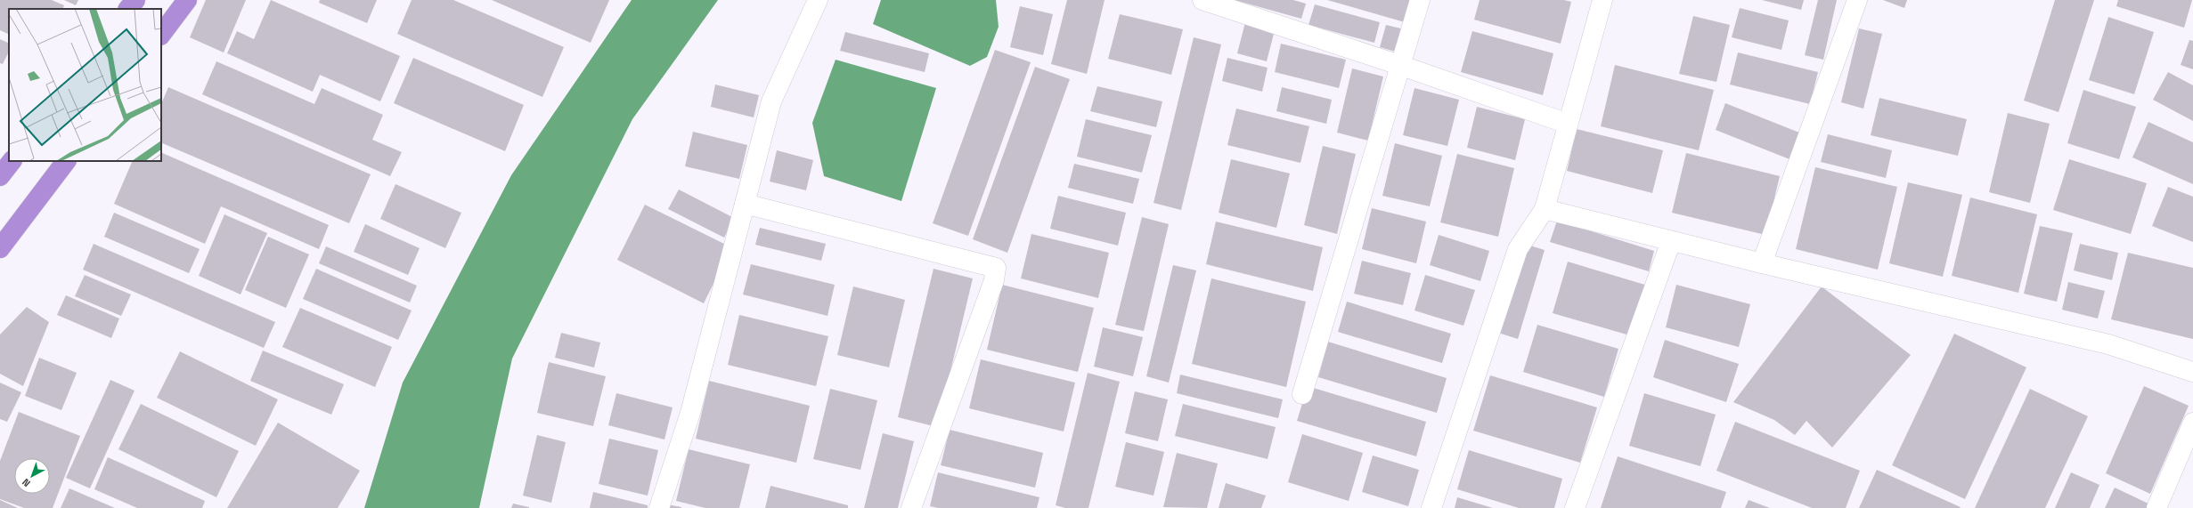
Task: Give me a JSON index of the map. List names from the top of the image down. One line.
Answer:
{"north":"bottom left"}
